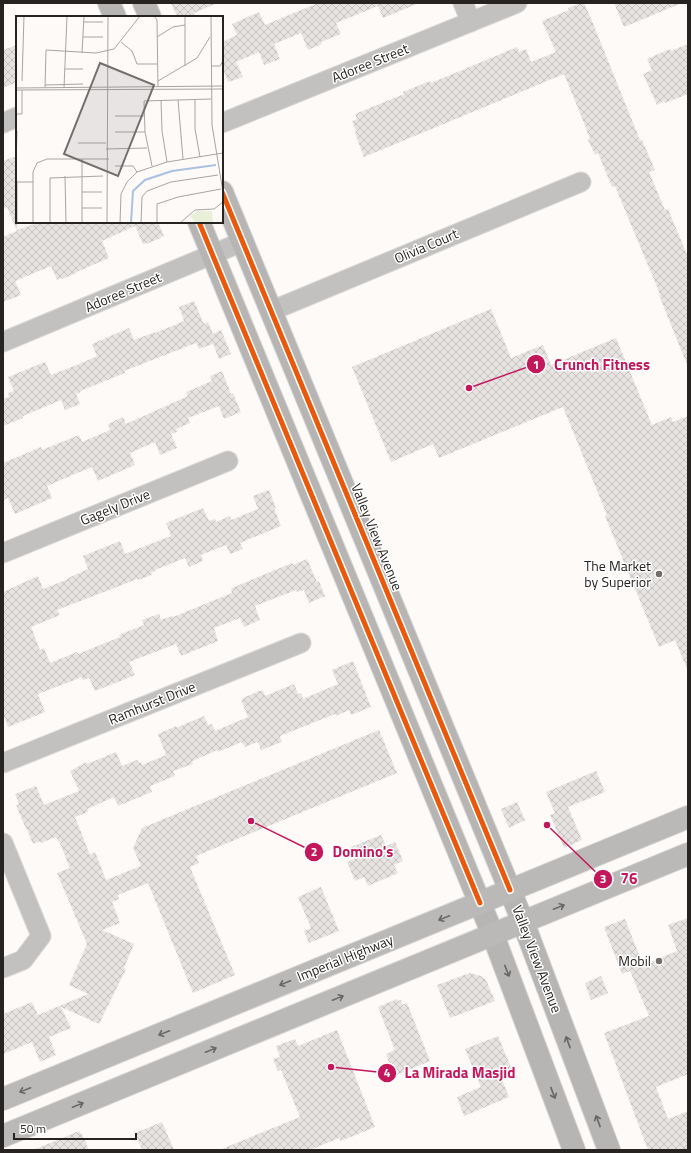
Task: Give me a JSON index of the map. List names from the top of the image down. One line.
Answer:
{"streets":{"main road":["Valley View Avenue","Imperial Highway"],"street":["Adoree Street","Olivia Court","Gagely Drive","Ramhurst Drive"]},"crossings":[["Adoree Street","Valley View Avenue"],["Olivia Court","Valley View Avenue"],["Valley View Avenue","Imperial Highway"]],"places":["Crunch Fitness","The Market by Superior","Domino's","76","Mobil","La Mirada Masjid"],"scale_bar":"50 m"}
